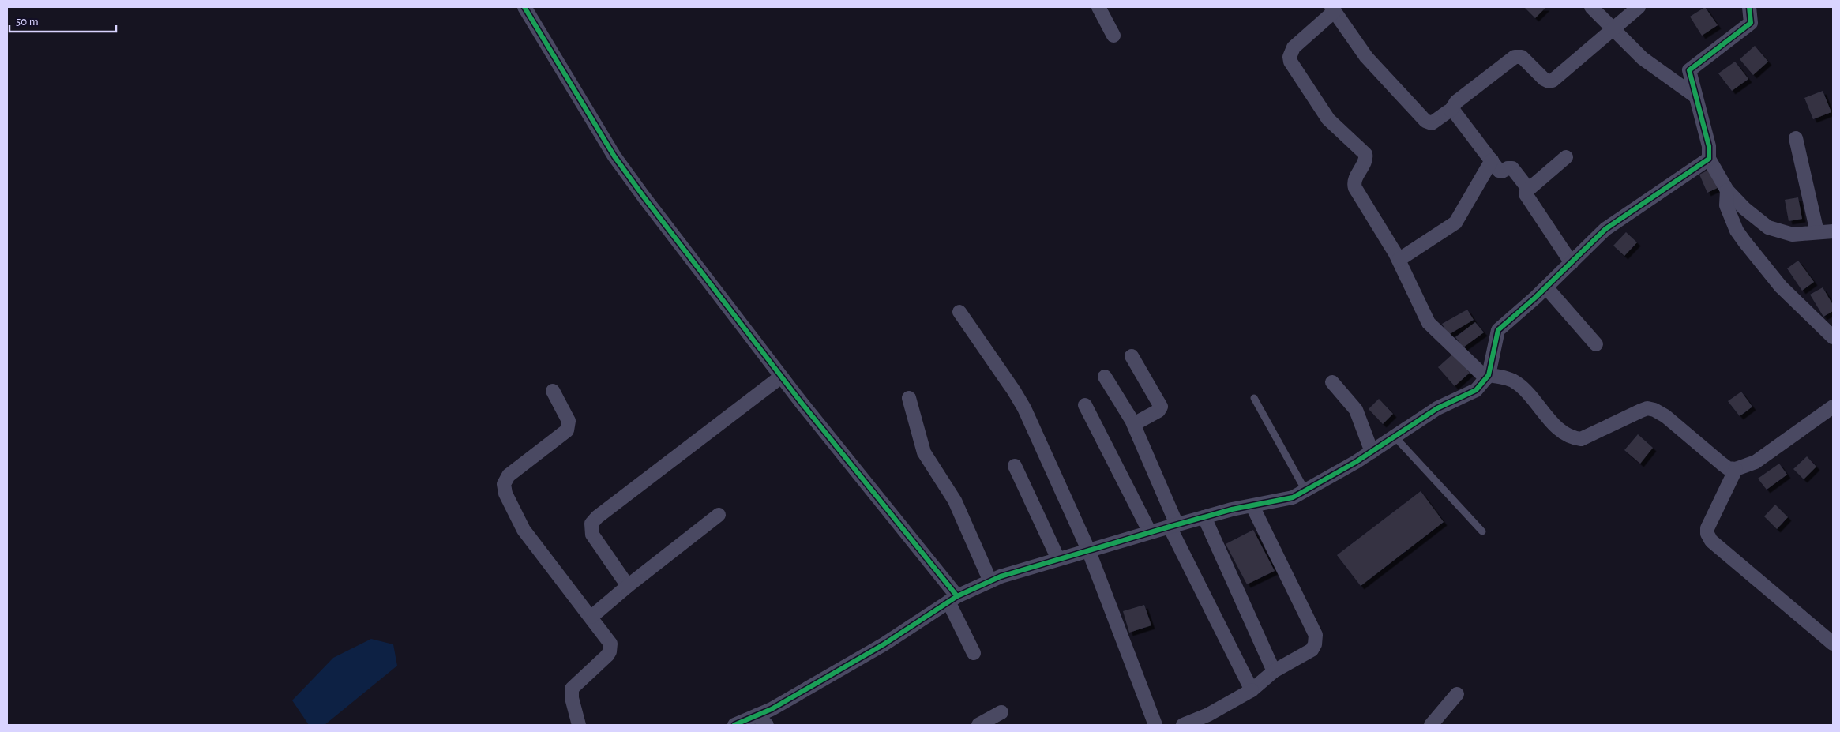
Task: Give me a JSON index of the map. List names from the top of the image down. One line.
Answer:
{"scale_bar":"50 m"}
